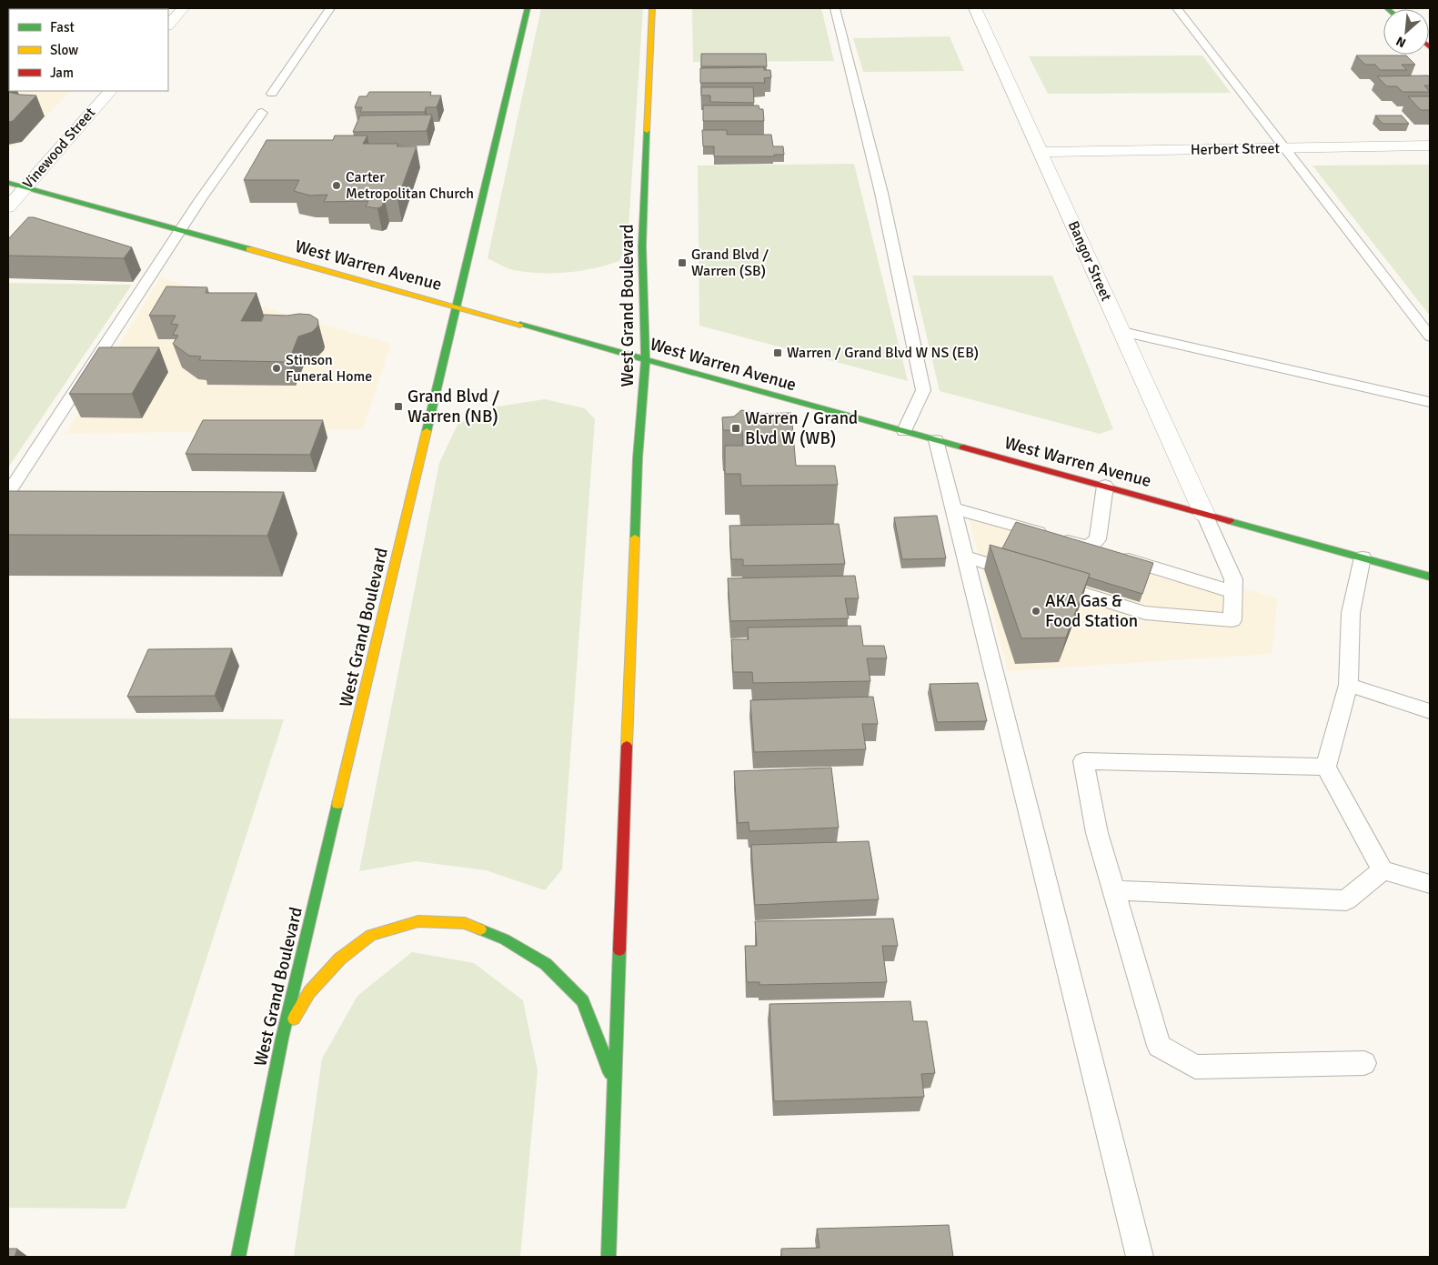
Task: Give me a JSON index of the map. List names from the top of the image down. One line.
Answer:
{"streets":{"main road":["West Warren Avenue","West Grand Boulevard"],"street":["Vinewood Street","Herbert Street","Bangor Street"]},"crossings":[["Vinewood Street","West Warren Avenue"],["Herbert Street","Bangor Street"],["Bangor Street","West Warren Avenue"],["West Warren Avenue","West Grand Boulevard"]],"places":{"other":["Carter Metropolitan Church","Stinson Funeral Home","AKA Gas & Food Station"],"transit":["Grand Blvd / Warren (SB)","Warren / Grand Blvd W NS (EB)","Grand Blvd / Warren (NB)","Warren / Grand Blvd W (WB)"]},"legend":["Fast","Slow","Jam"],"north":"bottom left"}
